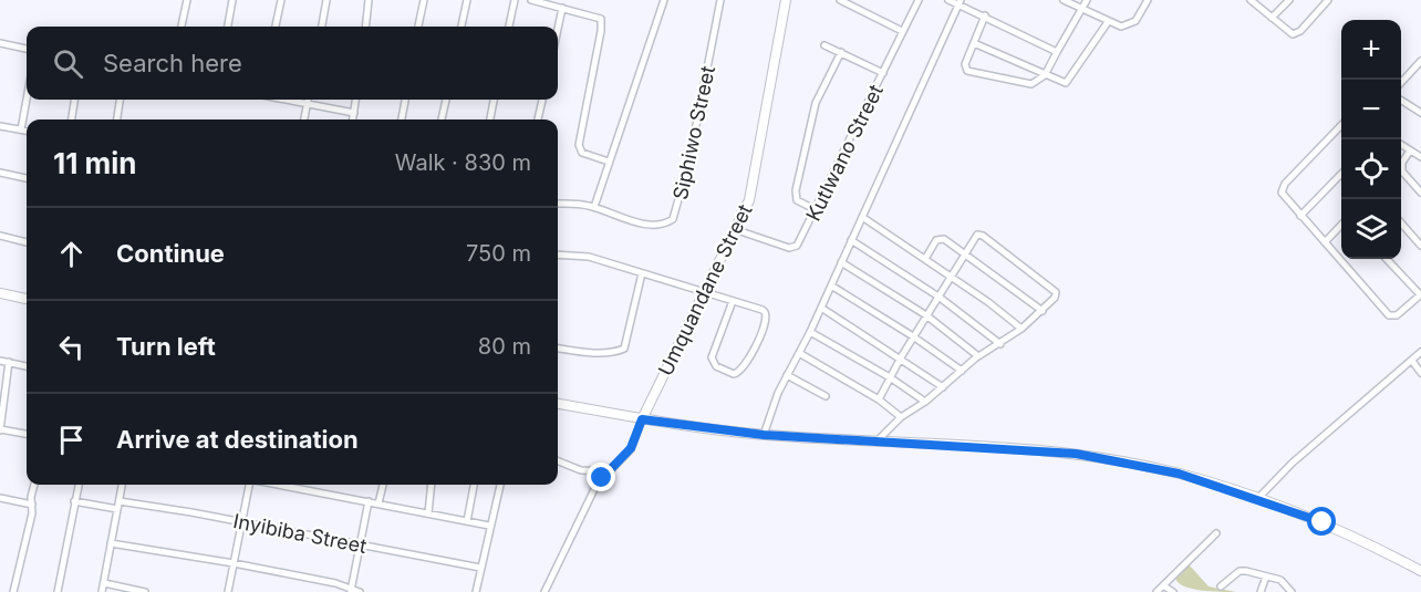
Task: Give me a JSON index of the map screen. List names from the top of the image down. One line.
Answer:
{"streets":{"street":["Siphiwo Street","Kutlwano Street","Umquandane Street","Inyibiba Street"]},"crossings":[["Kutlwano Street","Umquandane Street"]],"page":{"map_buttons":["+","−"],"search":"Search here","heading":["11 min","Walk · 830 m"],"list":[["Continue","750 m"],["Turn left","80 m"],"Arrive at destination"]}}
